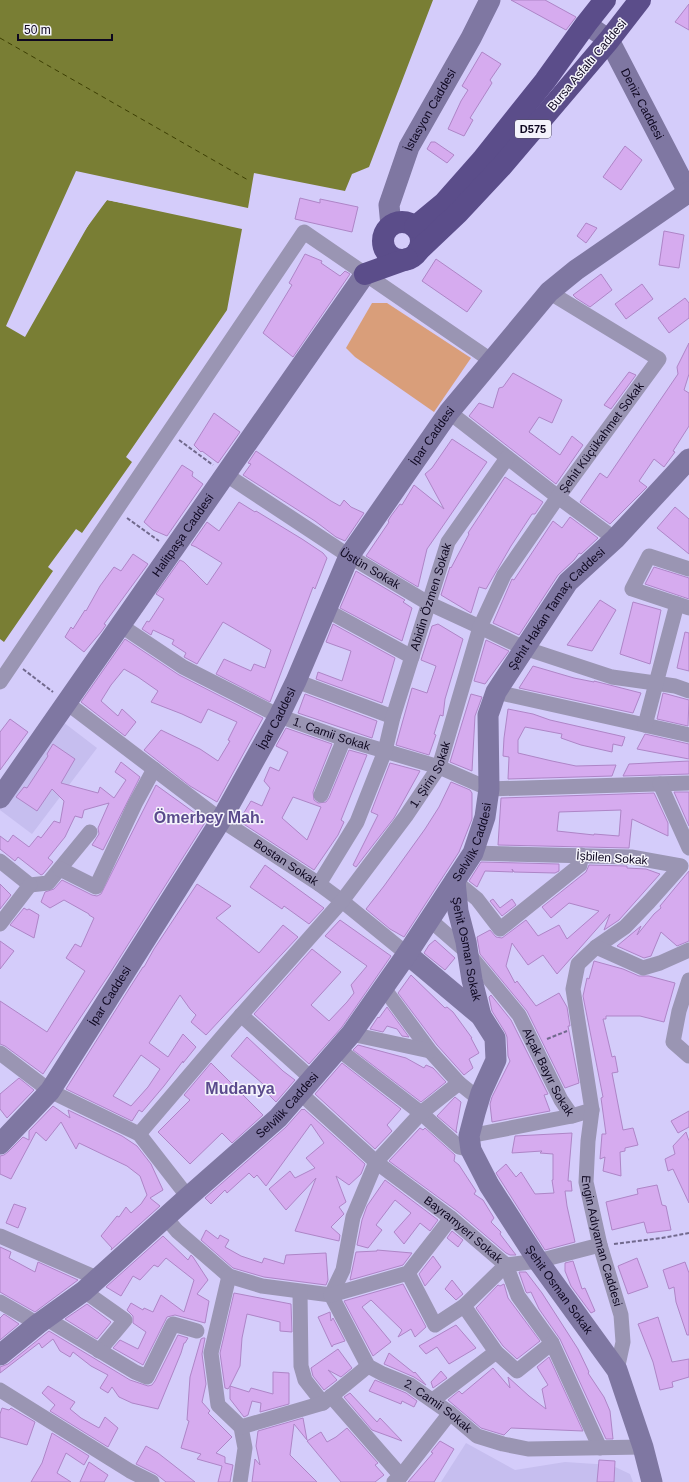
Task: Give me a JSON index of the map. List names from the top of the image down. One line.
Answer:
{"streets":{"highway":["Bursa Asfaltı Caddesi","D575"],"street":["Deniz Caddesi","İstasyon Caddesi","İpar Caddesi","Şehit Küçükahmet Sokak","Halitpaşa Caddesi","Üstün Sokak","Abidin Özmen Sokak","Şehit Hakan Tamaç Caddesi","1. Camii Sokak","1. Şirin Sokak","Selvilik Caddesi","İşbilen Sokak","Bostan Sokak","Şehit Osman Sokak","Alçak Bayır Sokak","Bayramyeri Sokak","Engin Adıyaman Caddesi","2. Camii Sokak"]},"crossings":[["Bursa Asfaltı Caddesi","Deniz Caddesi"],["Deniz Caddesi","İpar Caddesi"],["Deniz Caddesi","Şehit Küçükahmet Sokak"],["İpar Caddesi","Şehit Küçükahmet Sokak"],["İpar Caddesi","Üstün Sokak"],["İpar Caddesi","1. Camii Sokak"],["İpar Caddesi","Bostan Sokak"],["Şehit Küçükahmet Sokak","Üstün Sokak"],["Şehit Küçükahmet Sokak","1. Şirin Sokak"],["Halitpaşa Caddesi","Üstün Sokak"],["Halitpaşa Caddesi","1. Camii Sokak"],["Halitpaşa Caddesi","Bostan Sokak"],["Üstün Sokak","Abidin Özmen Sokak"],["Üstün Sokak","Şehit Hakan Tamaç Caddesi"],["Üstün Sokak","1. Şirin Sokak"],["Abidin Özmen Sokak","1. Camii Sokak"],["Abidin Özmen Sokak","Bostan Sokak"],["Şehit Hakan Tamaç Caddesi","1. Camii Sokak"],["Şehit Hakan Tamaç Caddesi","Selvilik Caddesi"],["1. Camii Sokak","1. Şirin Sokak"],["1. Camii Sokak","Selvilik Caddesi"],["1. Şirin Sokak","Bostan Sokak"],["1. Şirin Sokak","Bayramyeri Sokak"],["Selvilik Caddesi","İşbilen Sokak"],["Selvilik Caddesi","Bostan Sokak"],["Selvilik Caddesi","Şehit Osman Sokak"],["Selvilik Caddesi","Alçak Bayır Sokak"],["Selvilik Caddesi","Bayramyeri Sokak"],["Bostan Sokak","Şehit Osman Sokak"],["Şehit Osman Sokak","Alçak Bayır Sokak"],["Şehit Osman Sokak","Engin Adıyaman Caddesi"],["Şehit Osman Sokak","2. Camii Sokak"],["Alçak Bayır Sokak","Engin Adıyaman Caddesi"],["Bayramyeri Sokak","2. Camii Sokak"]],"districts":["Ömerbey Mah.","Mudanya"],"scale_bar":"50 m"}
